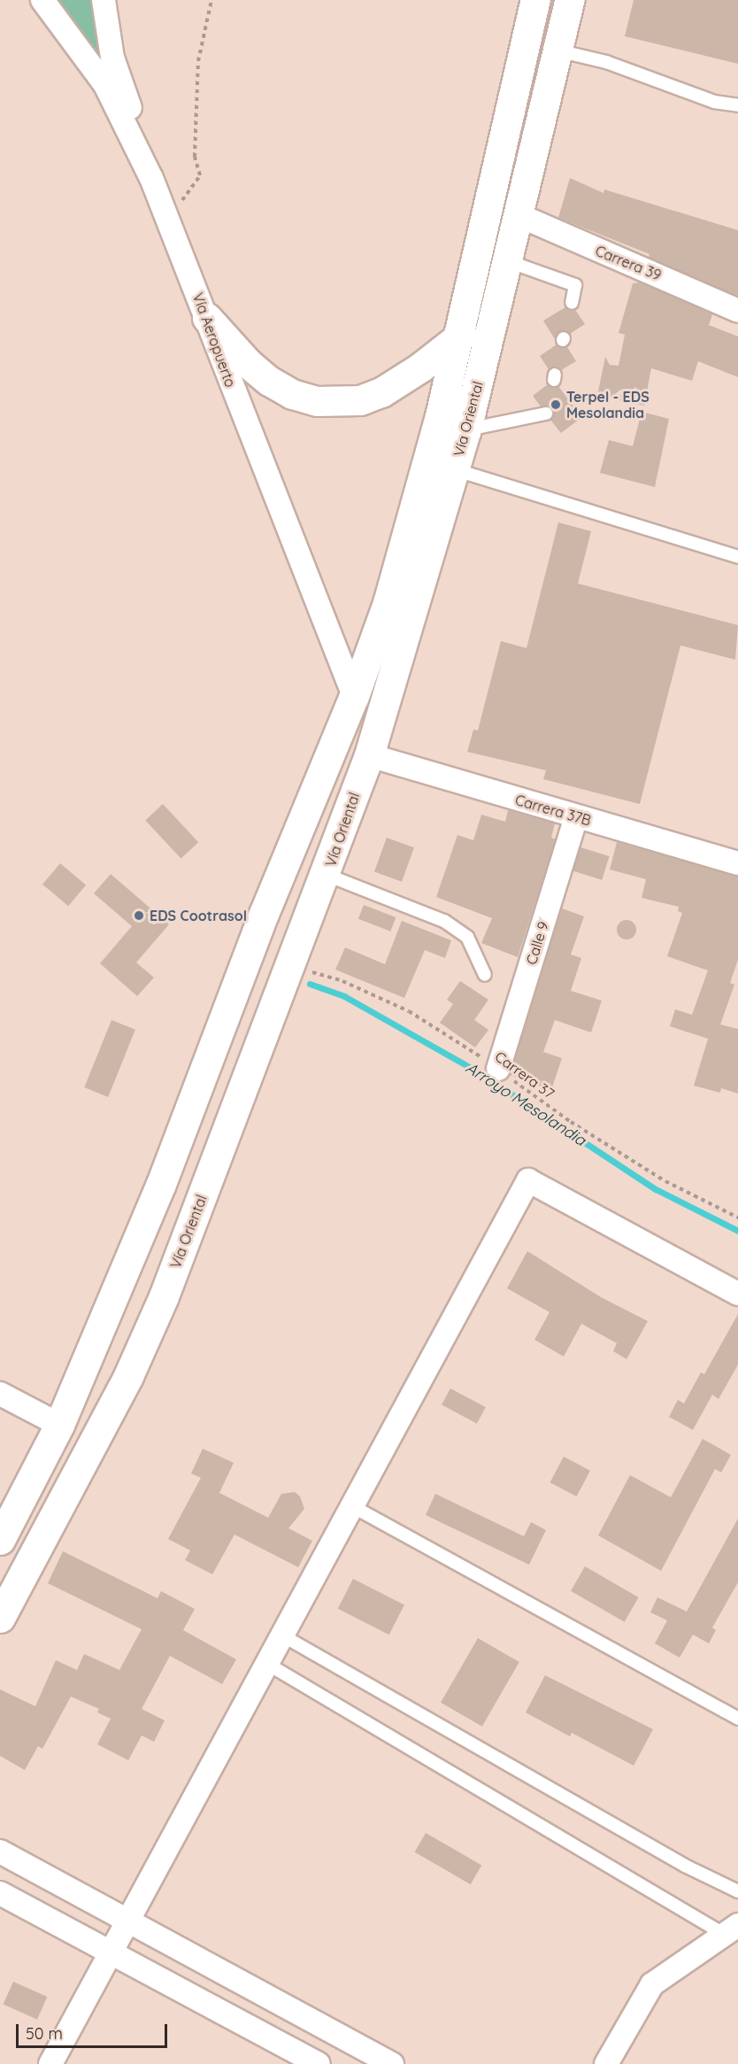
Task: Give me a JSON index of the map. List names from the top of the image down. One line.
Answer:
{"streets":{"highway":["Vía Oriental"],"street":["Carrera 39","Vía Aeropuerto","Carrera 37B","Calle 9"],"path":["Carrera 37"]},"crossings":[["Carrera 39","Vía Oriental"],["Vía Aeropuerto","Vía Oriental"],["Vía Oriental","Carrera 37B"],["Vía Oriental","Carrera 37"],["Carrera 37B","Calle 9"],["Calle 9","Carrera 37"]],"water":["Arroyo Mesolandia"],"places":["Terpel - EDS Mesolandia","EDS Cootrasol"],"scale_bar":"50 m"}
